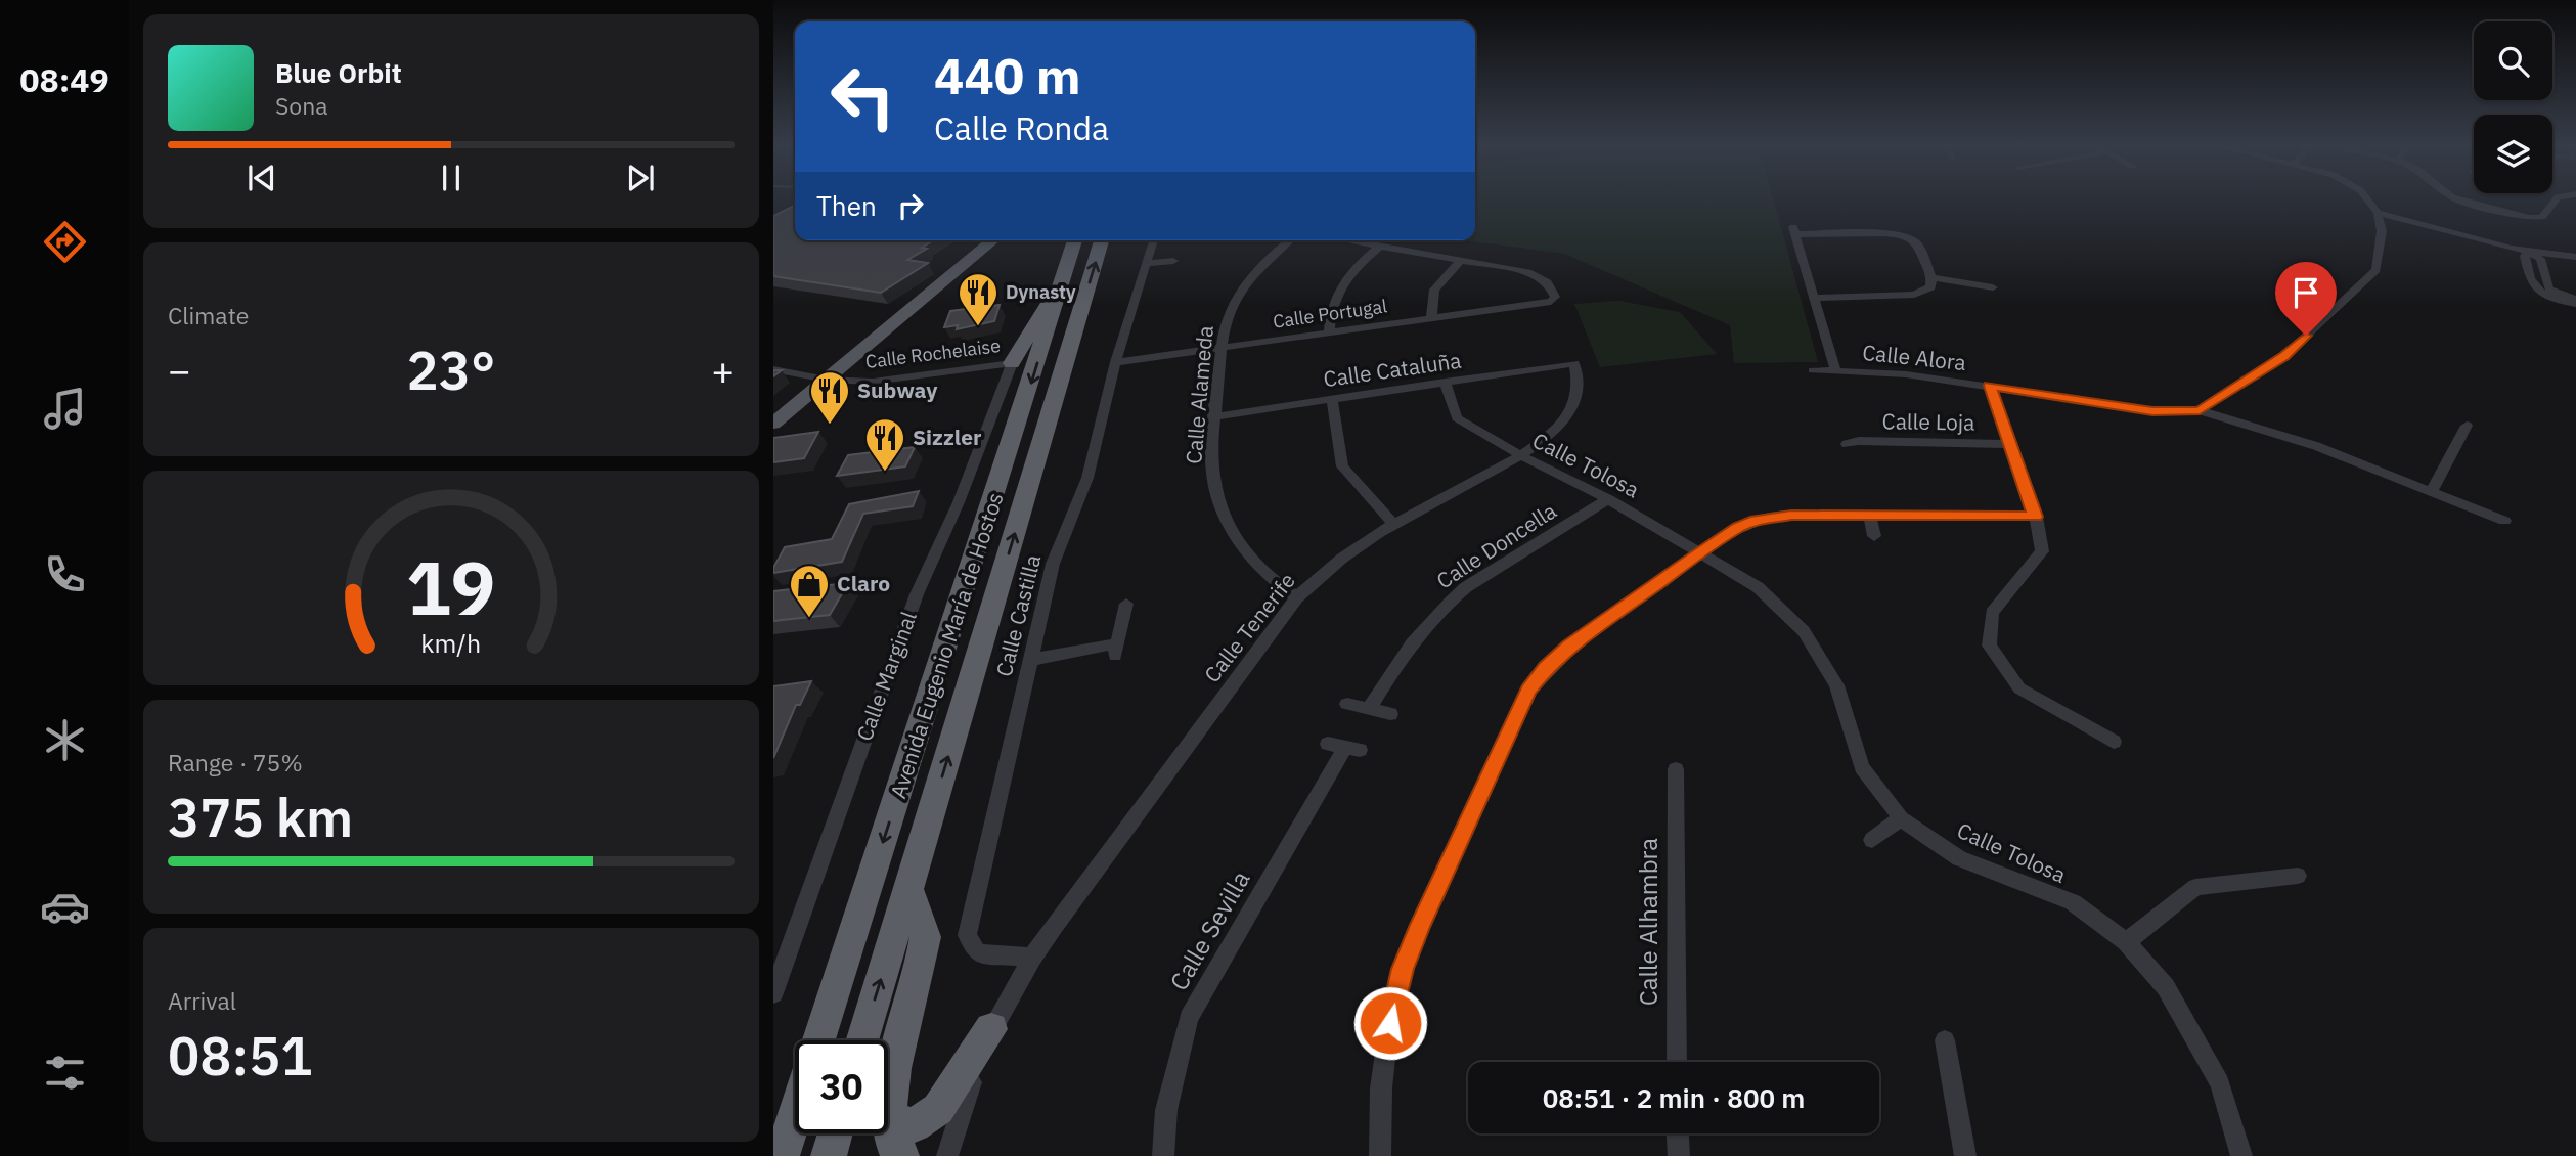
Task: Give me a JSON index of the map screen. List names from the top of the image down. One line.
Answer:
{"streets":{"highway":["Avenida Eugenio María de Hostos"],"street":["Calle Portugal","Calle Rochelaise","Calle Alora","Calle Cataluña","Calle Alameda","Calle Loja","Calle Tolosa","Calle Doncella","Calle Castilla","Calle Tenerife","Calle Marginal","Calle Alhambra","Calle Sevilla"]},"crossings":[["Calle Portugal","Calle Alameda"],["Calle Portugal","Calle Castilla"],["Calle Rochelaise","Calle Marginal"],["Calle Cataluña","Calle Alameda"],["Calle Cataluña","Calle Tolosa"],["Calle Cataluña","Calle Tenerife"],["Calle Alameda","Calle Tenerife"],["Calle Tolosa","Calle Doncella"],["Calle Tolosa","Calle Tenerife"],["Calle Castilla","Calle Tenerife"]],"places":{"restaurant":["Dynasty","Subway","Sizzler"],"shop":["Claro"]},"page":{"tabs":"08:49","turn":["440 m","Calle Ronda"],"song":["Blue Orbit","Sona"],"then":"Then","tile":["Climate",["Range · 75%","375 km"],["Arrival","08:51"]],"heat":["−","23°","+"],"limit":"30","trip":"08:51 · 2 min · 800 m","gauge":["19","km/h"]}}
